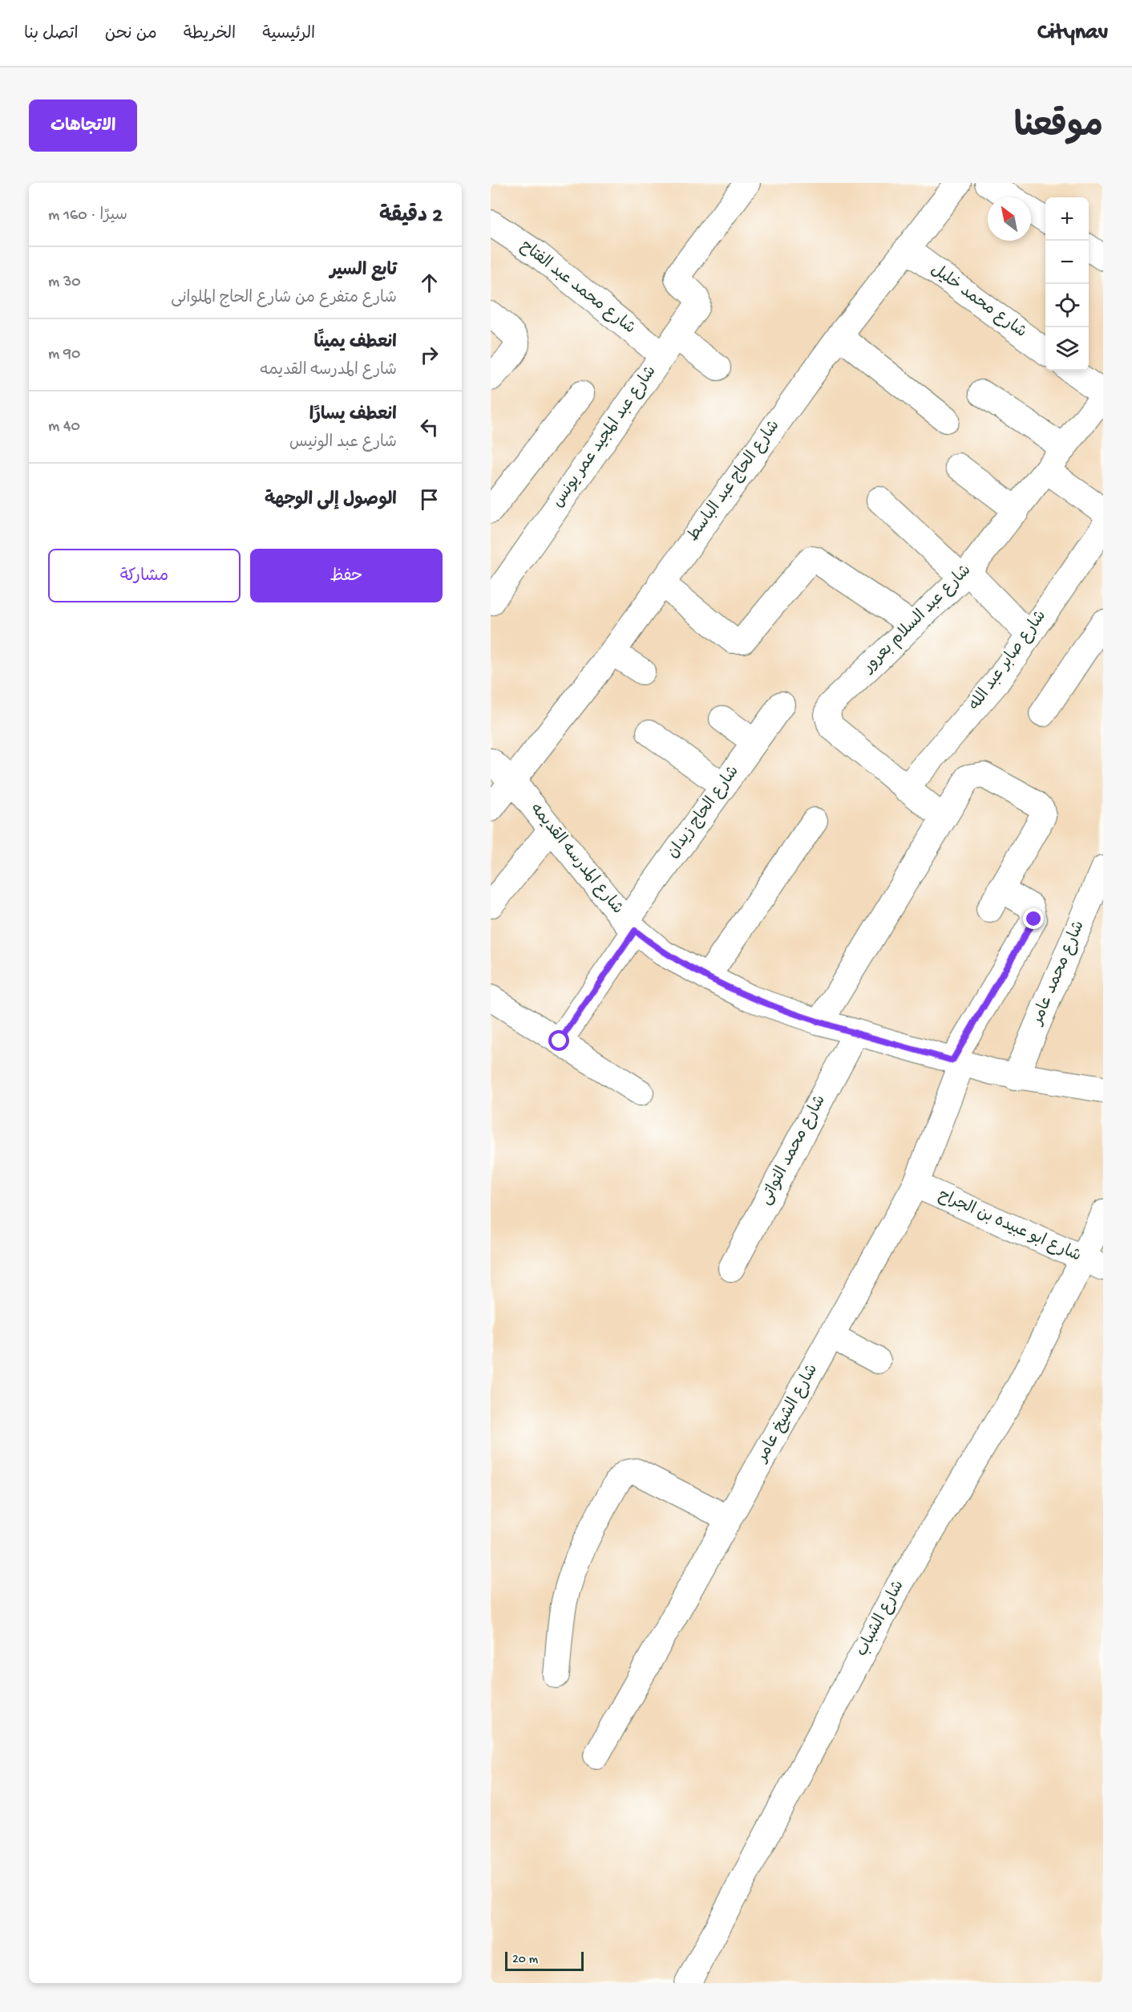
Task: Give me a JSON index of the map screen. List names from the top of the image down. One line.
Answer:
{"streets":{"street":["شارع محمد عبد الفتاح","شارع محمد خليل","شارع عبد المجيد عمر يونس","شارع الحاج عبد الباسط","شارع عبد السلام بعرور","شارع صابر عبد الله","شارع الحاج زيدان","شارع المدرسه القديمه","شارع محمد عامر","شارع محمد التواتى","شارع ابو عبيده بن الجراح","شارع الشيخ عامر","شارع الشباب"]},"crossings":[["شارع محمد عبد الفتاح","شارع عبد المجيد عمر يونس"],["شارع محمد خليل","شارع الحاج عبد الباسط"],["شارع الحاج عبد الباسط","شارع المدرسه القديمه"],["شارع عبد السلام بعرور","شارع صابر عبد الله"],["شارع عبد السلام بعرور","شارع الشيخ عامر"],["شارع الحاج زيدان","شارع المدرسه القديمه"],["شارع المدرسه القديمه","شارع محمد عامر"],["شارع المدرسه القديمه","شارع محمد التواتى"],["شارع المدرسه القديمه","شارع الشيخ عامر"],["شارع ابو عبيده بن الجراح","شارع الشيخ عامر"],["شارع ابو عبيده بن الجراح","شارع الشباب"]],"scale_bar":"20 m","north":"top left","page":{"header":"Citynav","nav":["الرئيسية","الخريطة","من نحن","اتصل بنا"],"title":"موقعنا","buttons":["الاتجاهات",["حفظ","مشاركة"]],"heading":["2 دقيقة","سيرًا · 160 m"],"map_buttons":["+","−"],"list":[["تابع السير","شارع متفرع من شارع الحاج الملوانى","30 m"],["انعطف يمينًا","شارع المدرسه القديمه","90 m"],["انعطف يسارًا","شارع عبد الونيس","40 m"],"الوصول إلى الوجهة"],"scale":"20 m"}}
